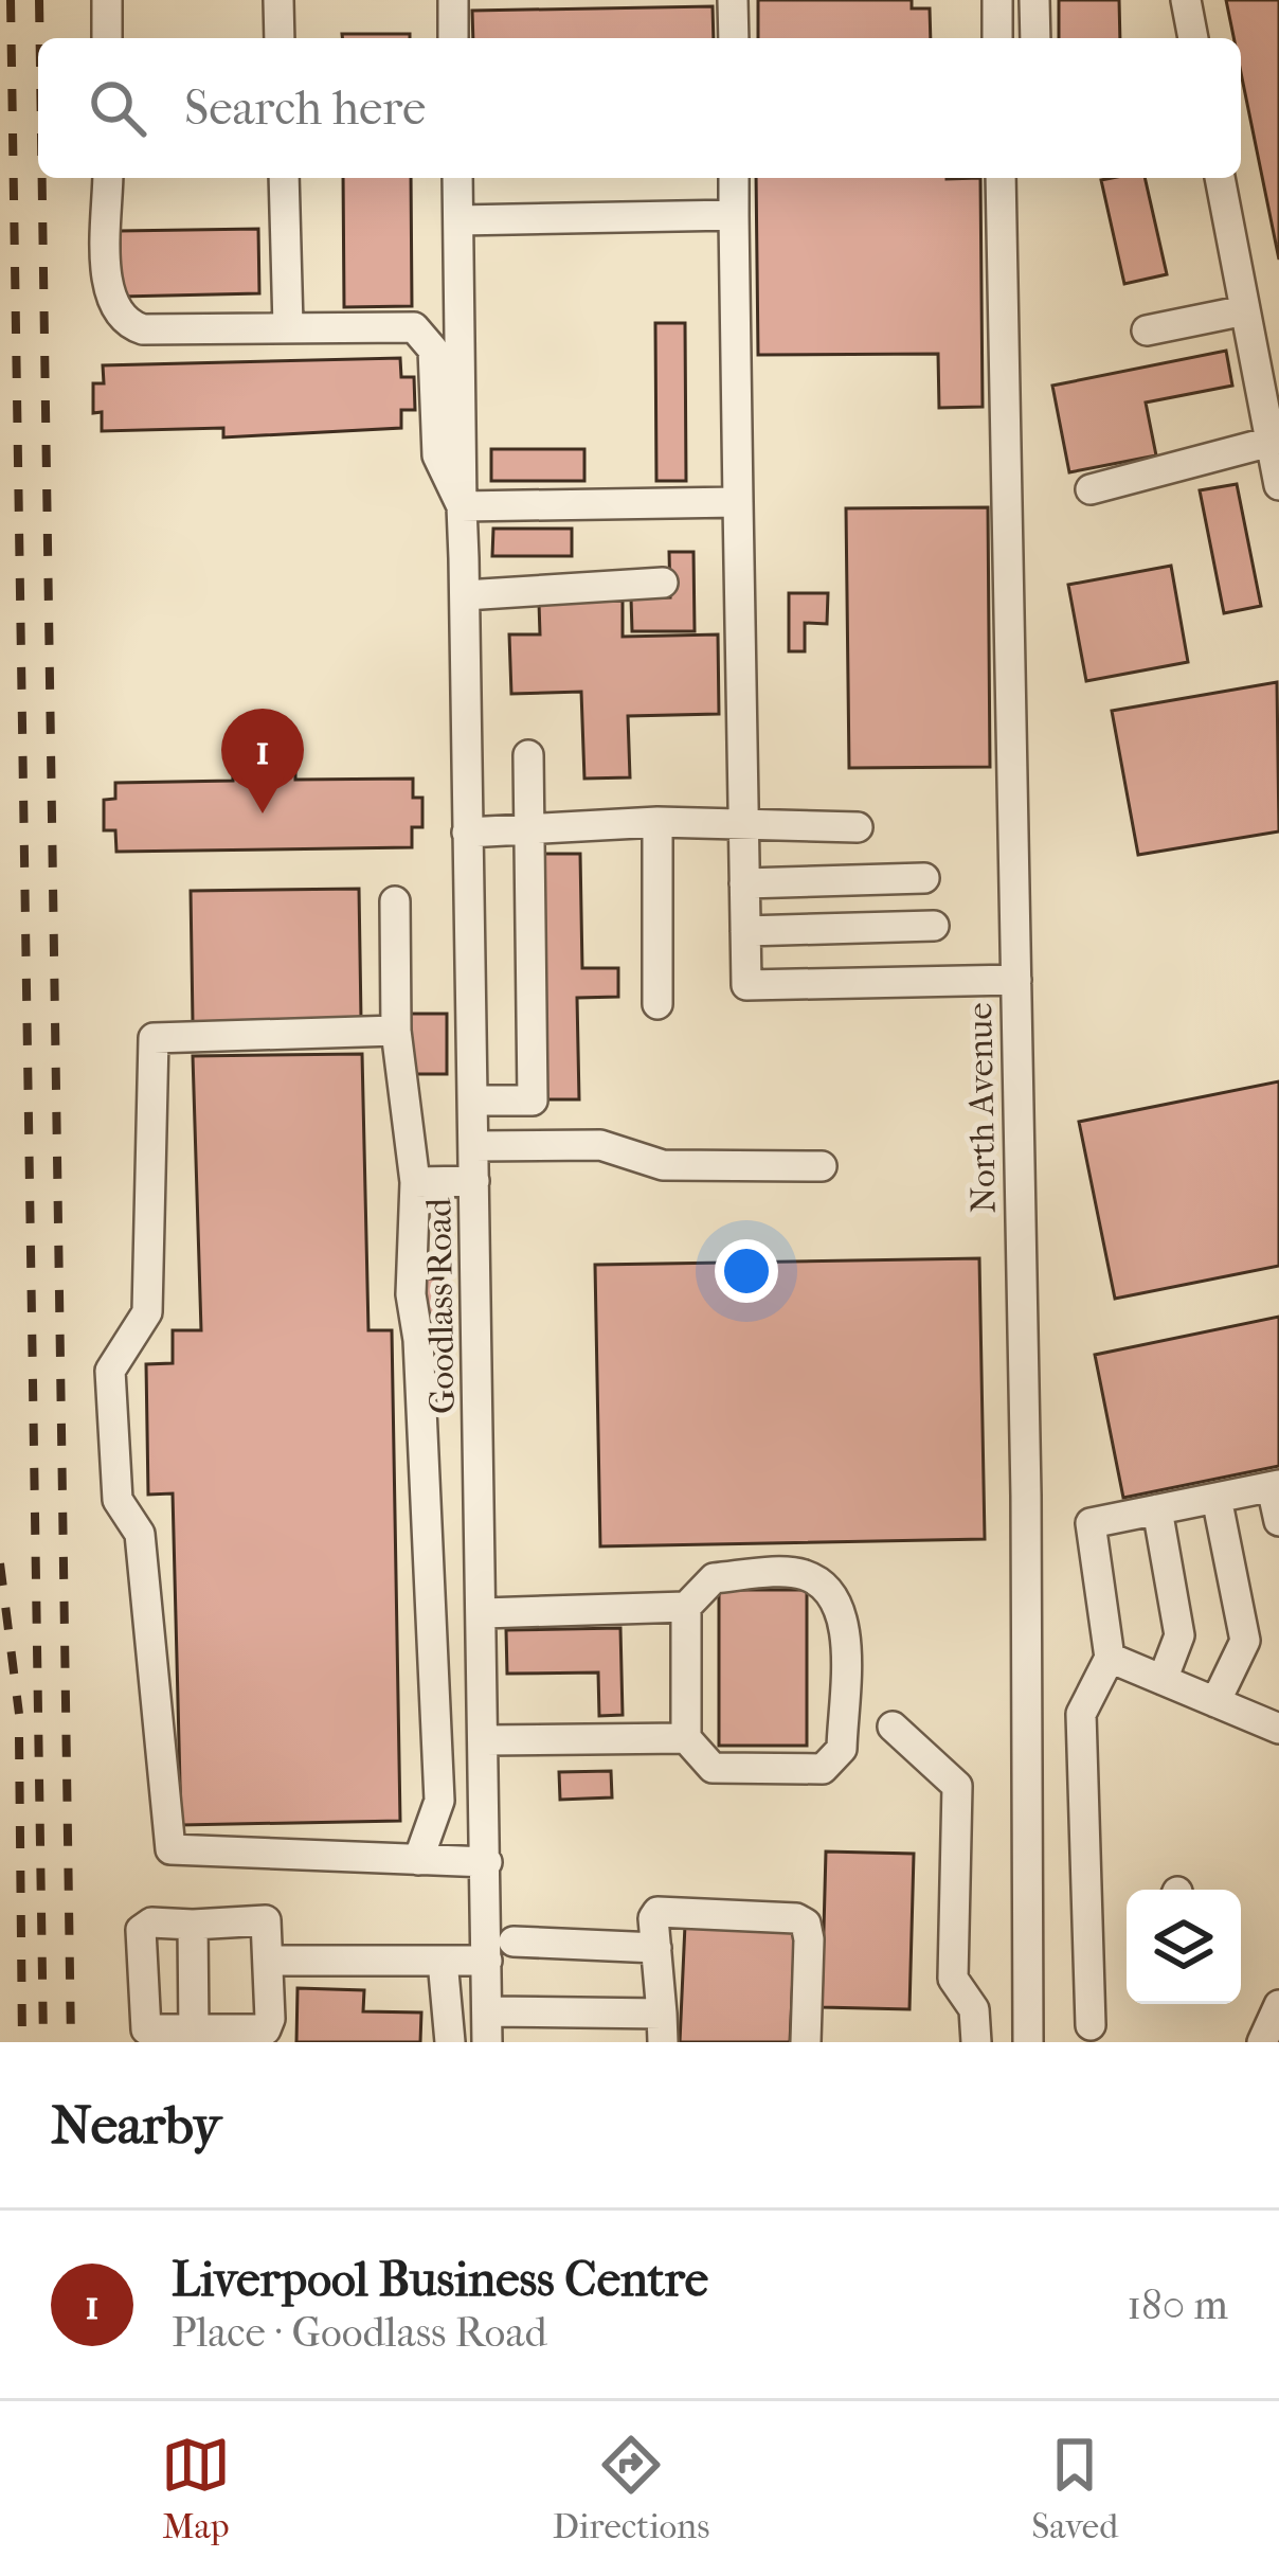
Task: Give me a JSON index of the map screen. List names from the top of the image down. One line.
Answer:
{"streets":{"street":["North Avenue","Goodlass Road"]},"page":{"search":"Search here","pins":"1","heading":"Nearby","list":[{"mark":"1","name":"Liverpool Business Centre","note":"Place · Goodlass Road","value":"180 m"}],"nav":["Map","Directions","Saved"]}}
